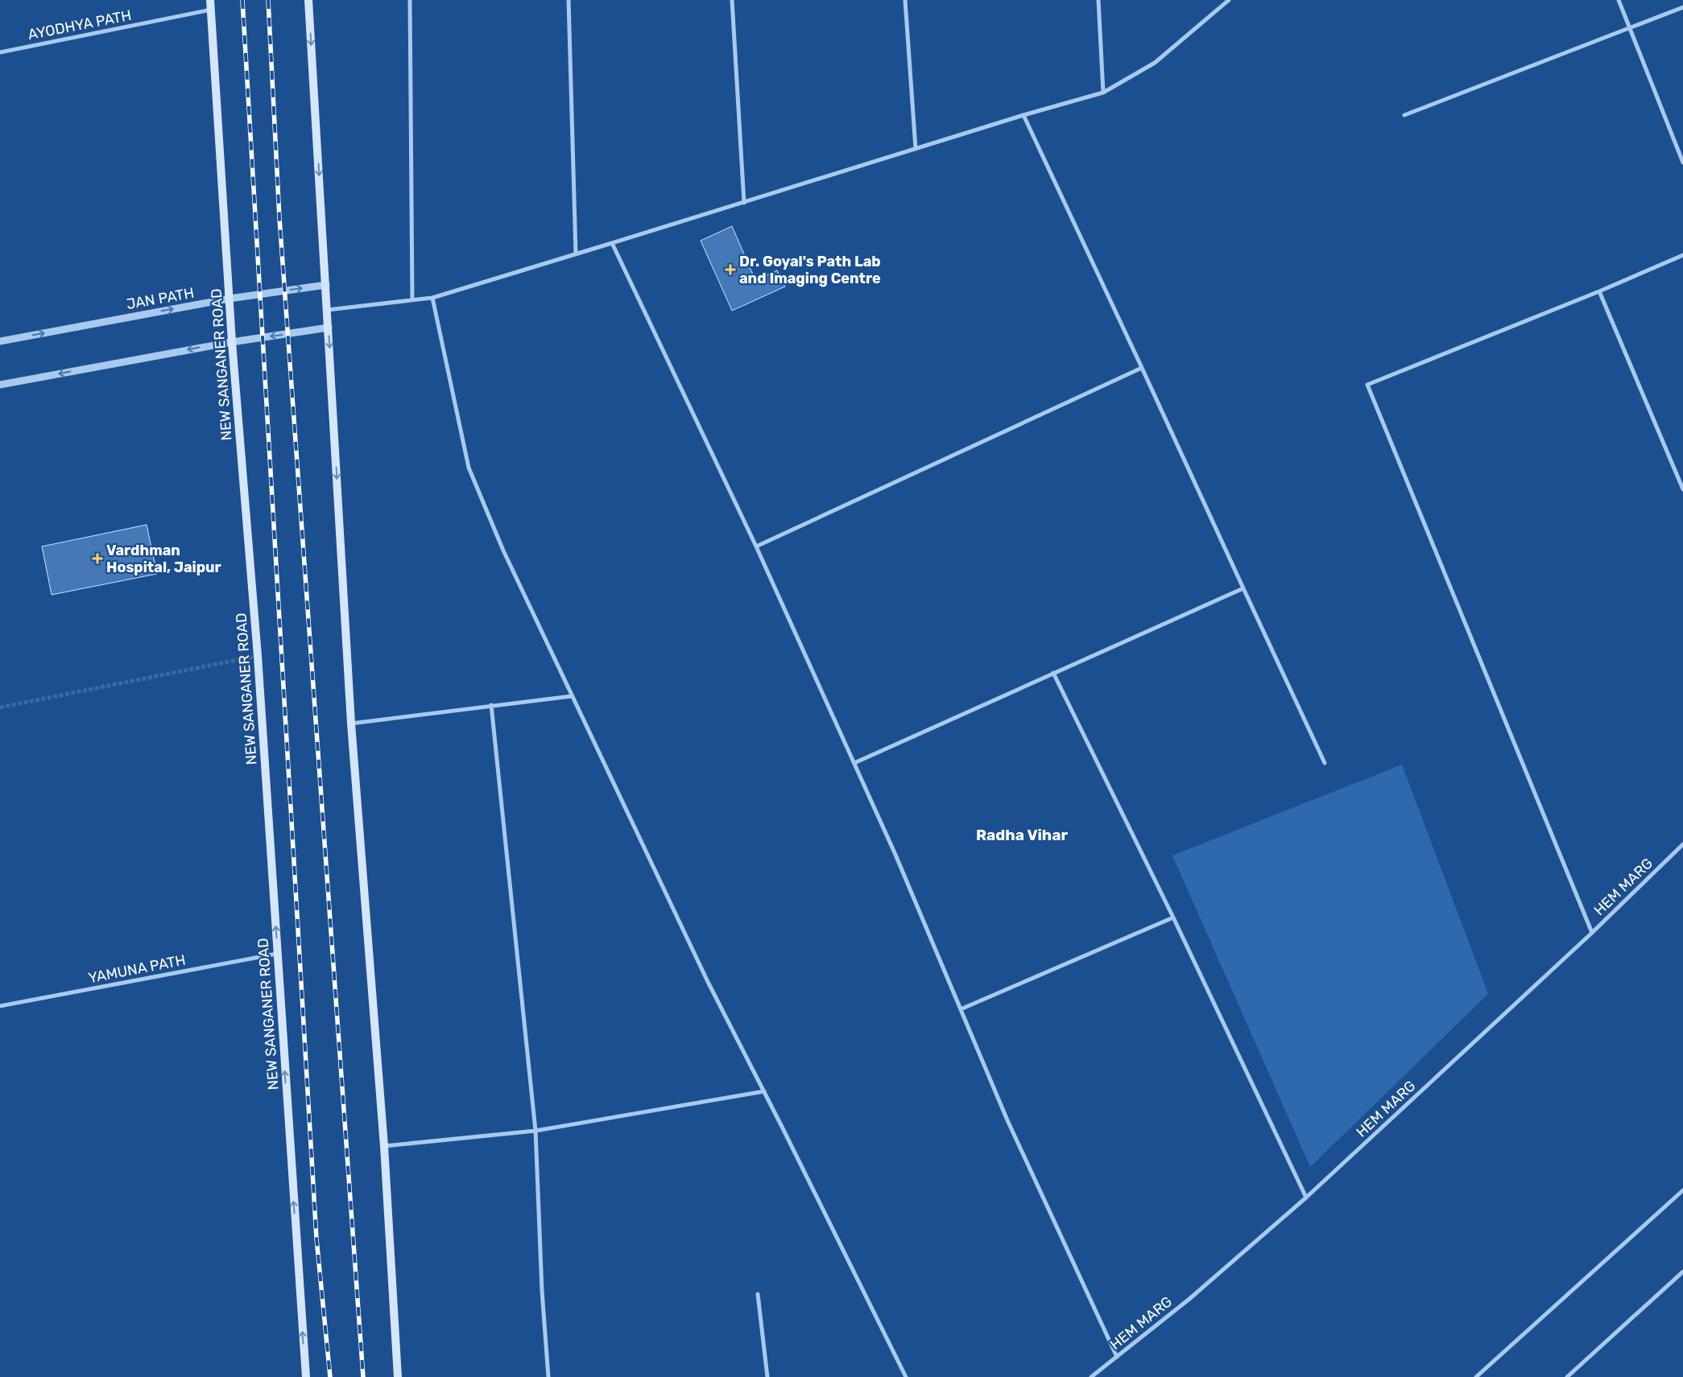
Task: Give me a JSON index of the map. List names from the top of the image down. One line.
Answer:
{"streets":{"main road":["NEW SANGANER ROAD"],"street":["AYODHYA PATH","JAN PATH","HEM MARG","YAMUNA PATH"]},"crossings":[["AYODHYA PATH","NEW SANGANER ROAD"],["JAN PATH","NEW SANGANER ROAD"],["NEW SANGANER ROAD","YAMUNA PATH"]],"one_way":["NEW SANGANER ROAD"],"districts":["Radha Vihar"],"places":{"health":["Dr. Goyal's Path Lab and Imaging Centre","Vardhman Hospital, Jaipur"]}}
